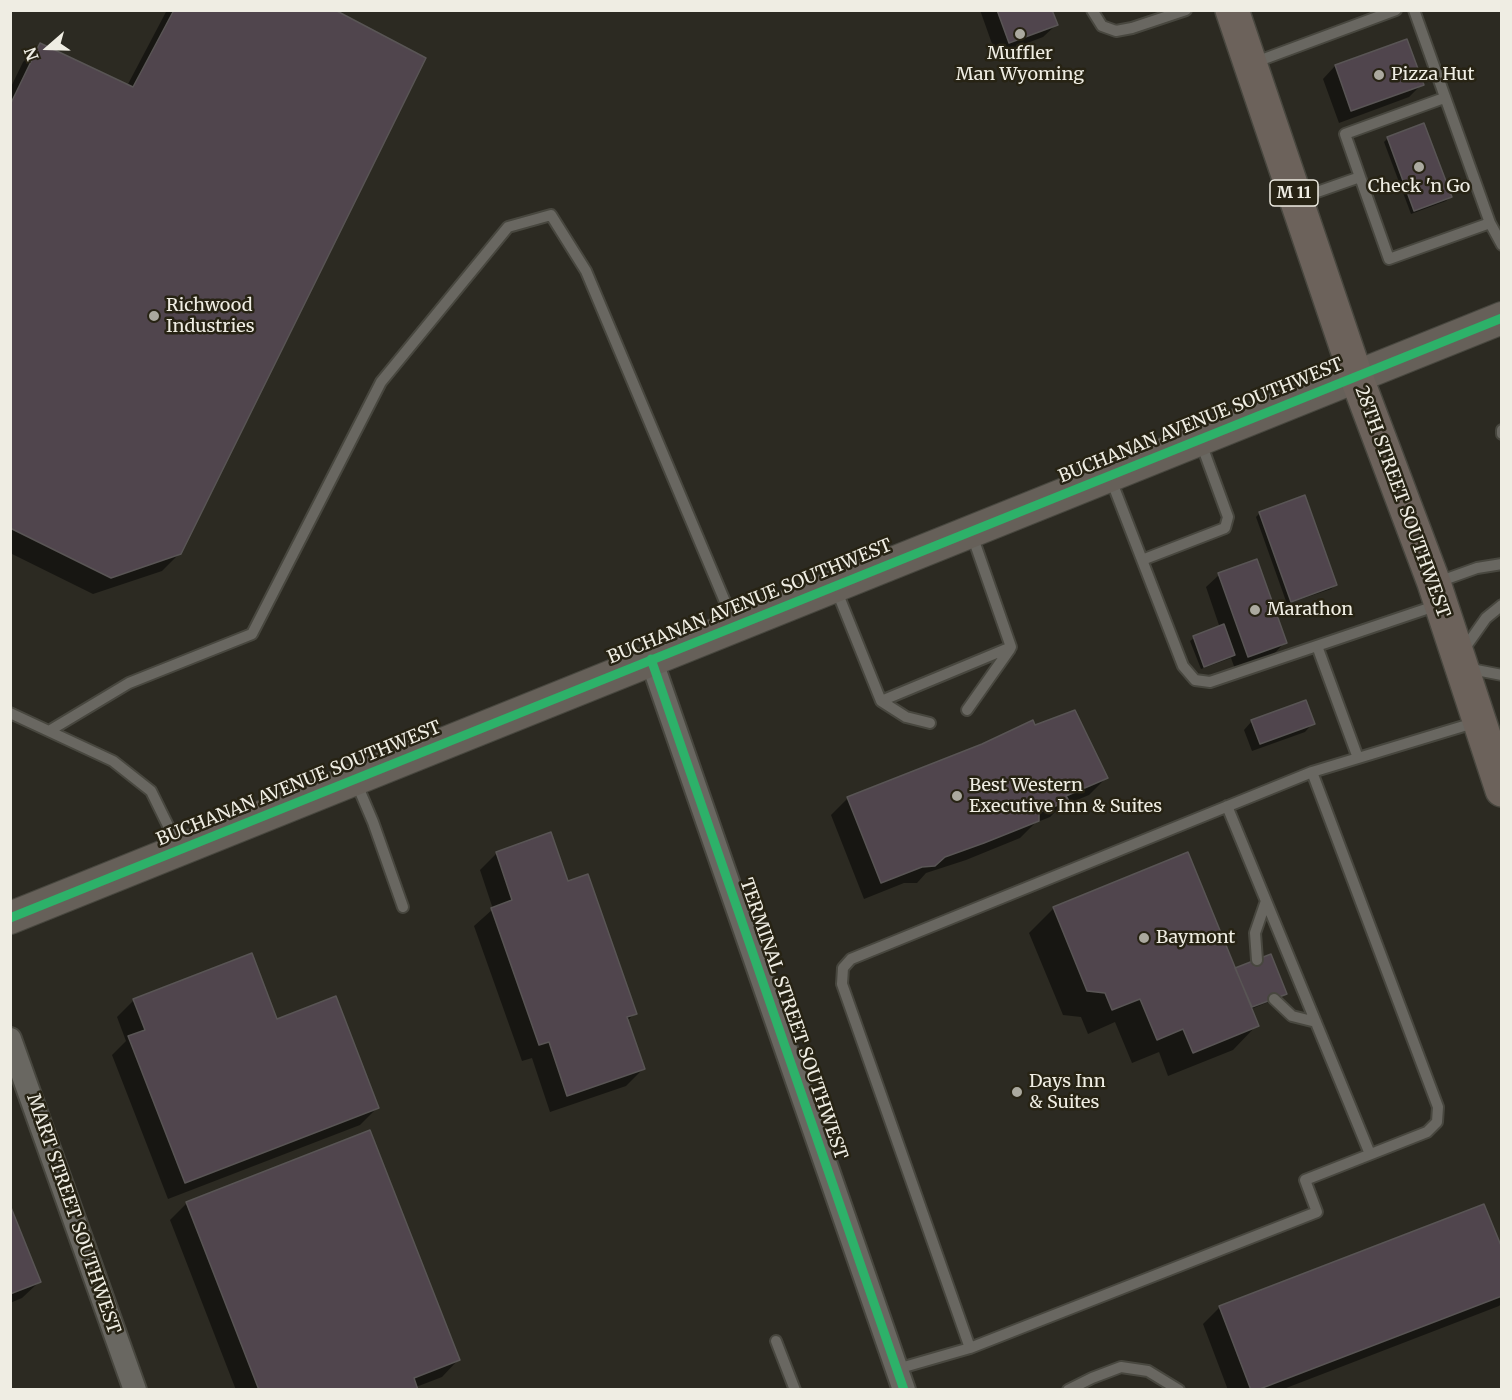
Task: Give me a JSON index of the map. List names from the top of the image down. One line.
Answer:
{"streets":{"main road":["M 11","28TH STREET SOUTHWEST"],"street":["BUCHANAN AVENUE SOUTHWEST","TERMINAL STREET SOUTHWEST","MART STREET SOUTHWEST"]},"crossings":[["BUCHANAN AVENUE SOUTHWEST","28TH STREET SOUTHWEST"],["BUCHANAN AVENUE SOUTHWEST","TERMINAL STREET SOUTHWEST"]],"places":["Muffler Man Wyoming","Pizza Hut","Check 'n Go","Richwood Industries","Marathon","Best Western Executive Inn & Suites","Baymont","Days Inn & Suites"],"north":"left"}
